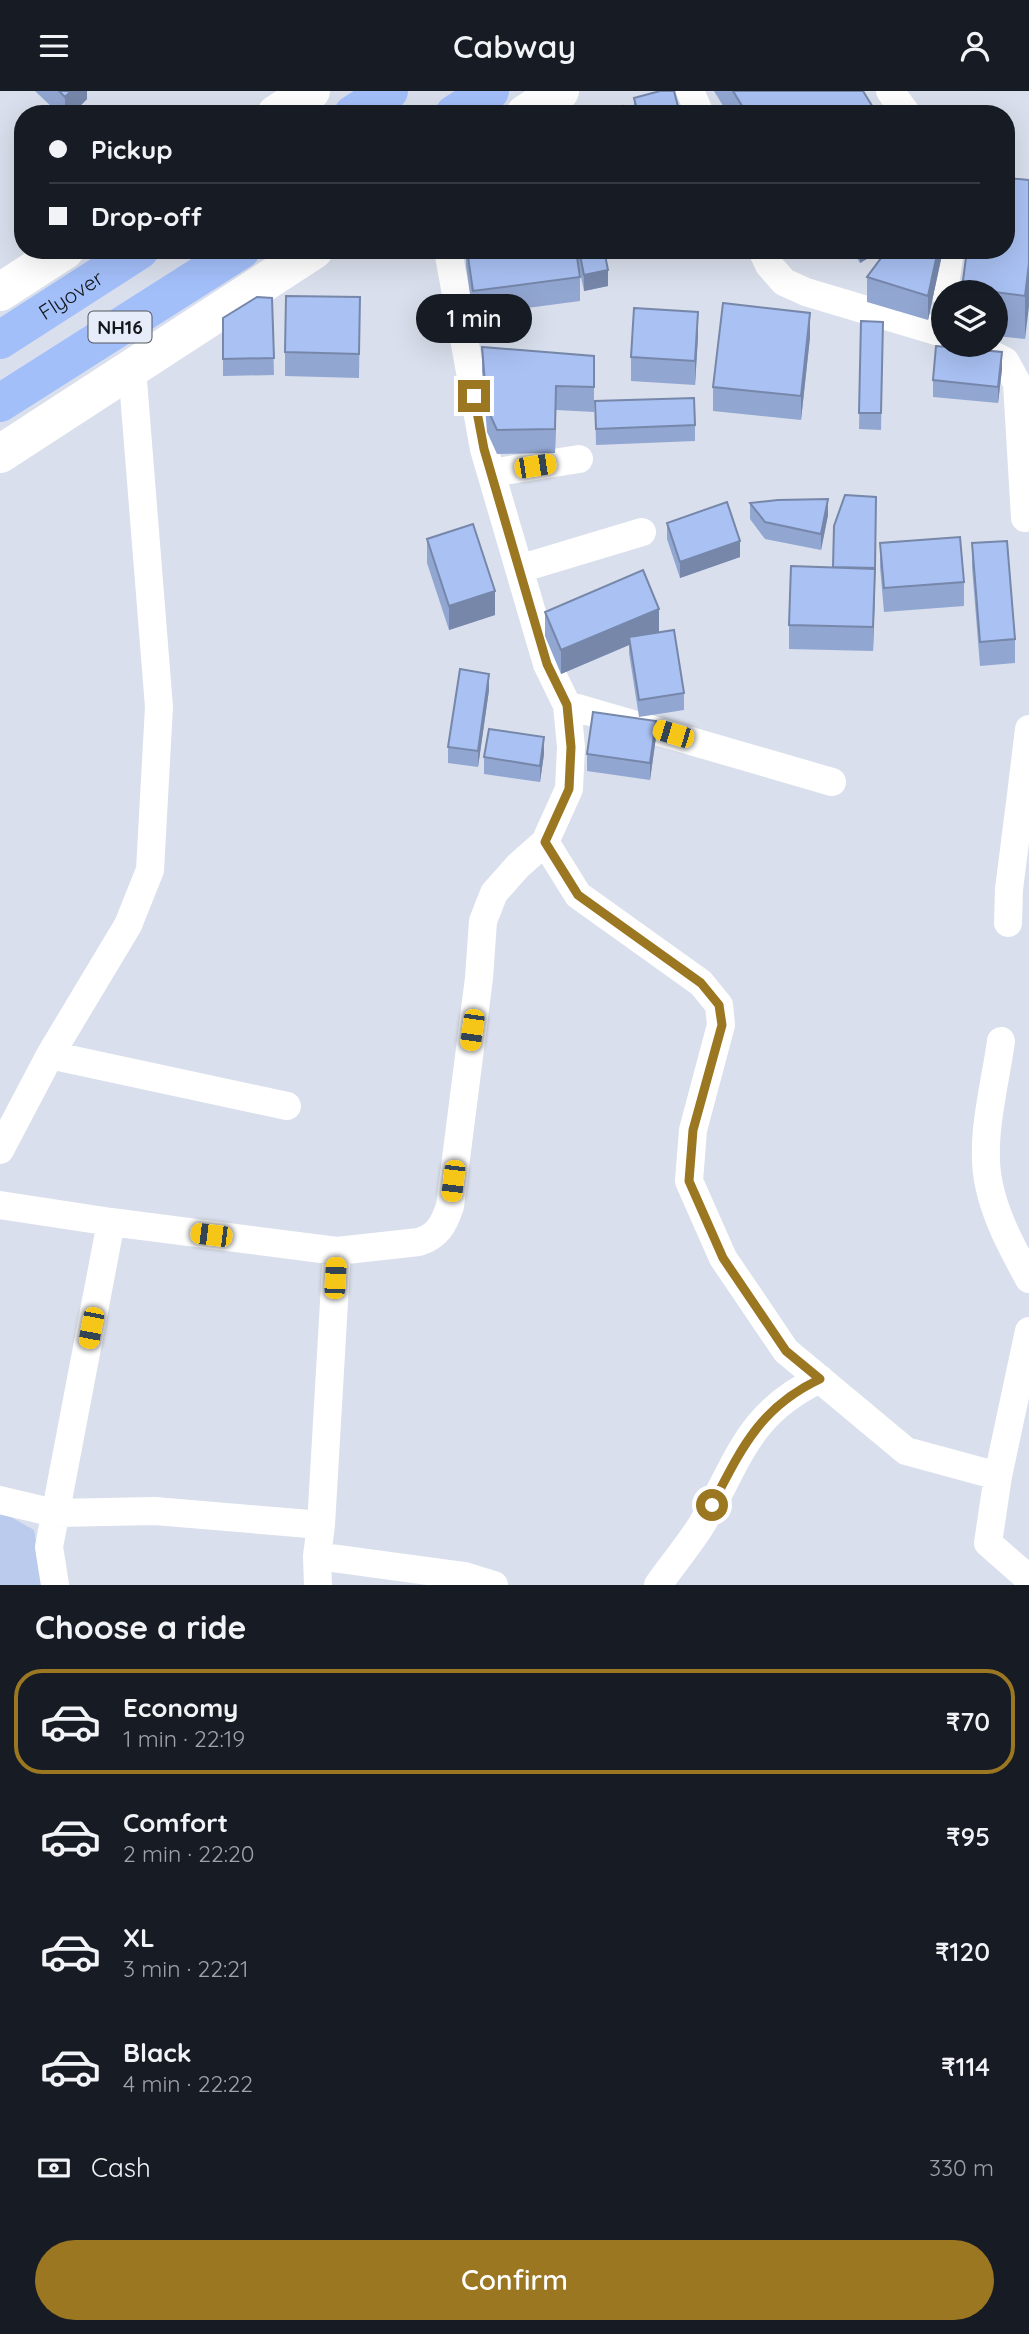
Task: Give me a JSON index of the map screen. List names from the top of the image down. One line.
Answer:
{"streets":{"highway":["Flyover","NH16"]},"page":{"header":"Cabway","banner":["Pickup","Drop-off"],"bubble":"1 min","heading":"Choose a ride","list":[{"name":"Economy","note":"1 min · 22:19","value":"₹70"},{"name":"Comfort","note":"2 min · 22:20","value":"₹95"},{"name":"XL","note":"3 min · 22:21","value":"₹120"},{"name":"Black","note":"4 min · 22:22","value":"₹114"}],"pay":["Cash","330 m"],"buttons":"Confirm"}}
